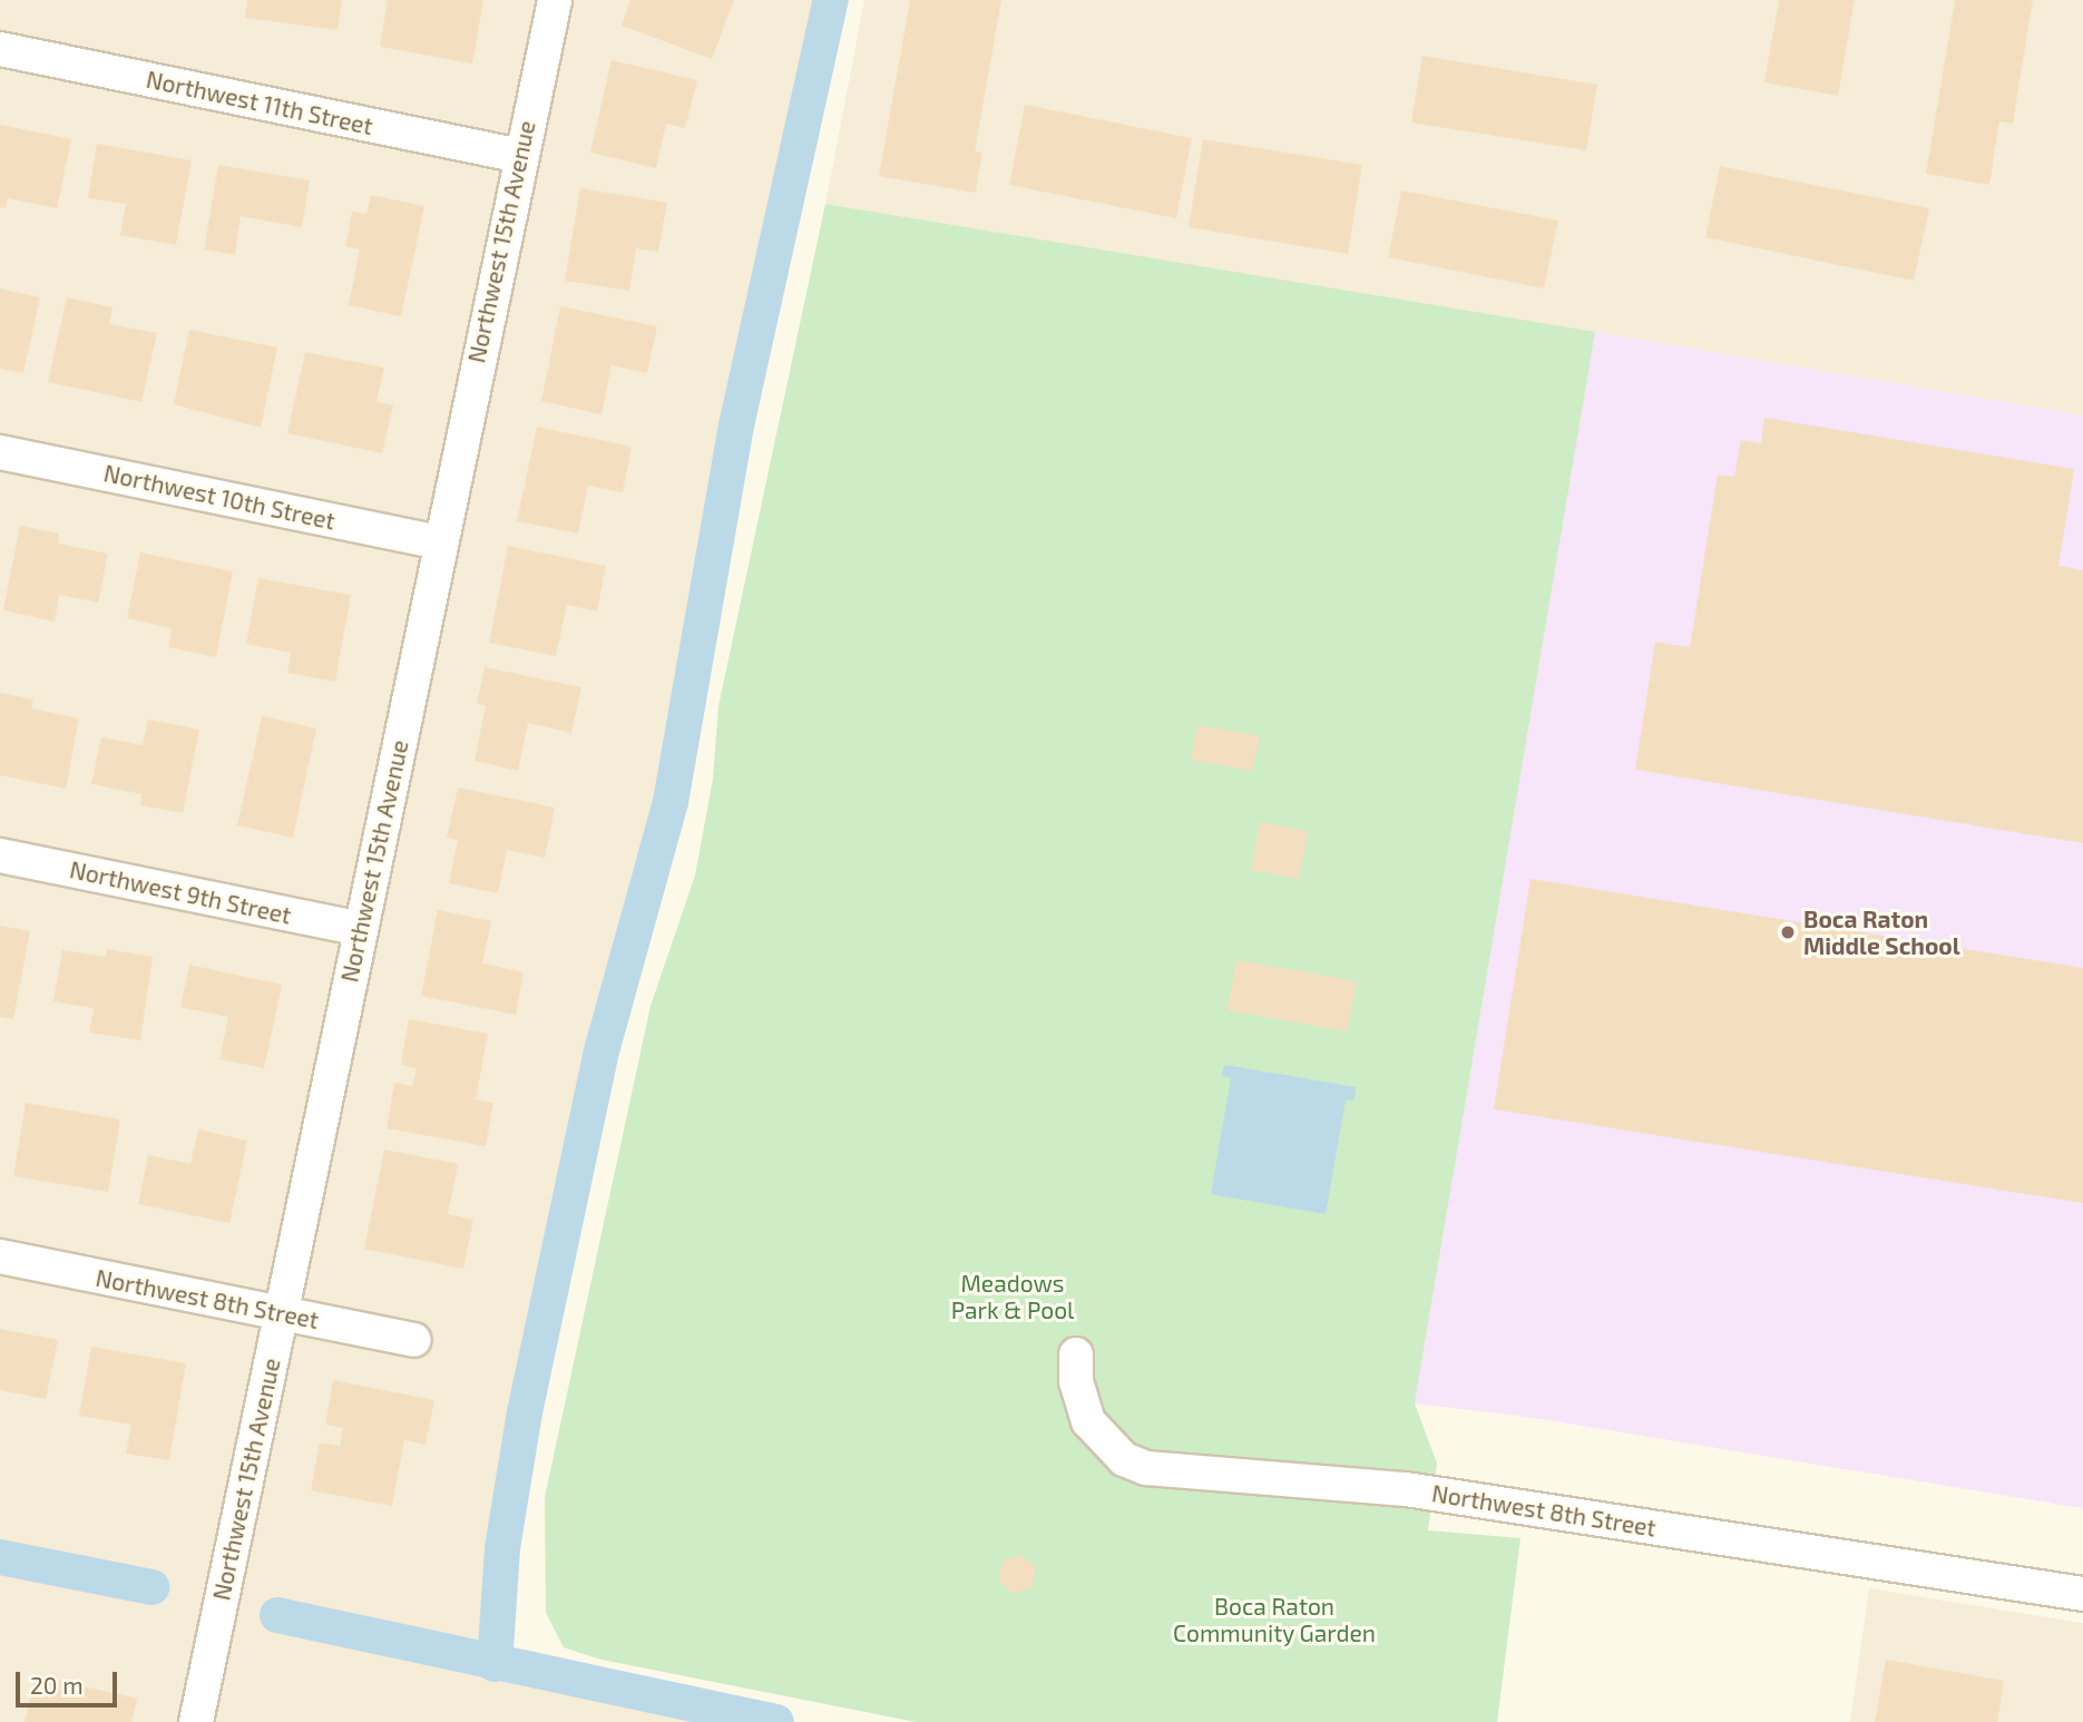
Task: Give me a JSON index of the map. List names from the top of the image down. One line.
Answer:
{"streets":{"street":["Northwest 11th Street","Northwest 15th Avenue","Northwest 10th Street","Northwest 9th Street","Northwest 8th Street"]},"crossings":[["Northwest 11th Street","Northwest 15th Avenue"],["Northwest 15th Avenue","Northwest 10th Street"],["Northwest 15th Avenue","Northwest 9th Street"],["Northwest 15th Avenue","Northwest 8th Street"]],"parks":["Meadows Park & Pool","Boca Raton Community Garden"],"places":["Boca Raton Middle School"],"scale_bar":"20 m"}
